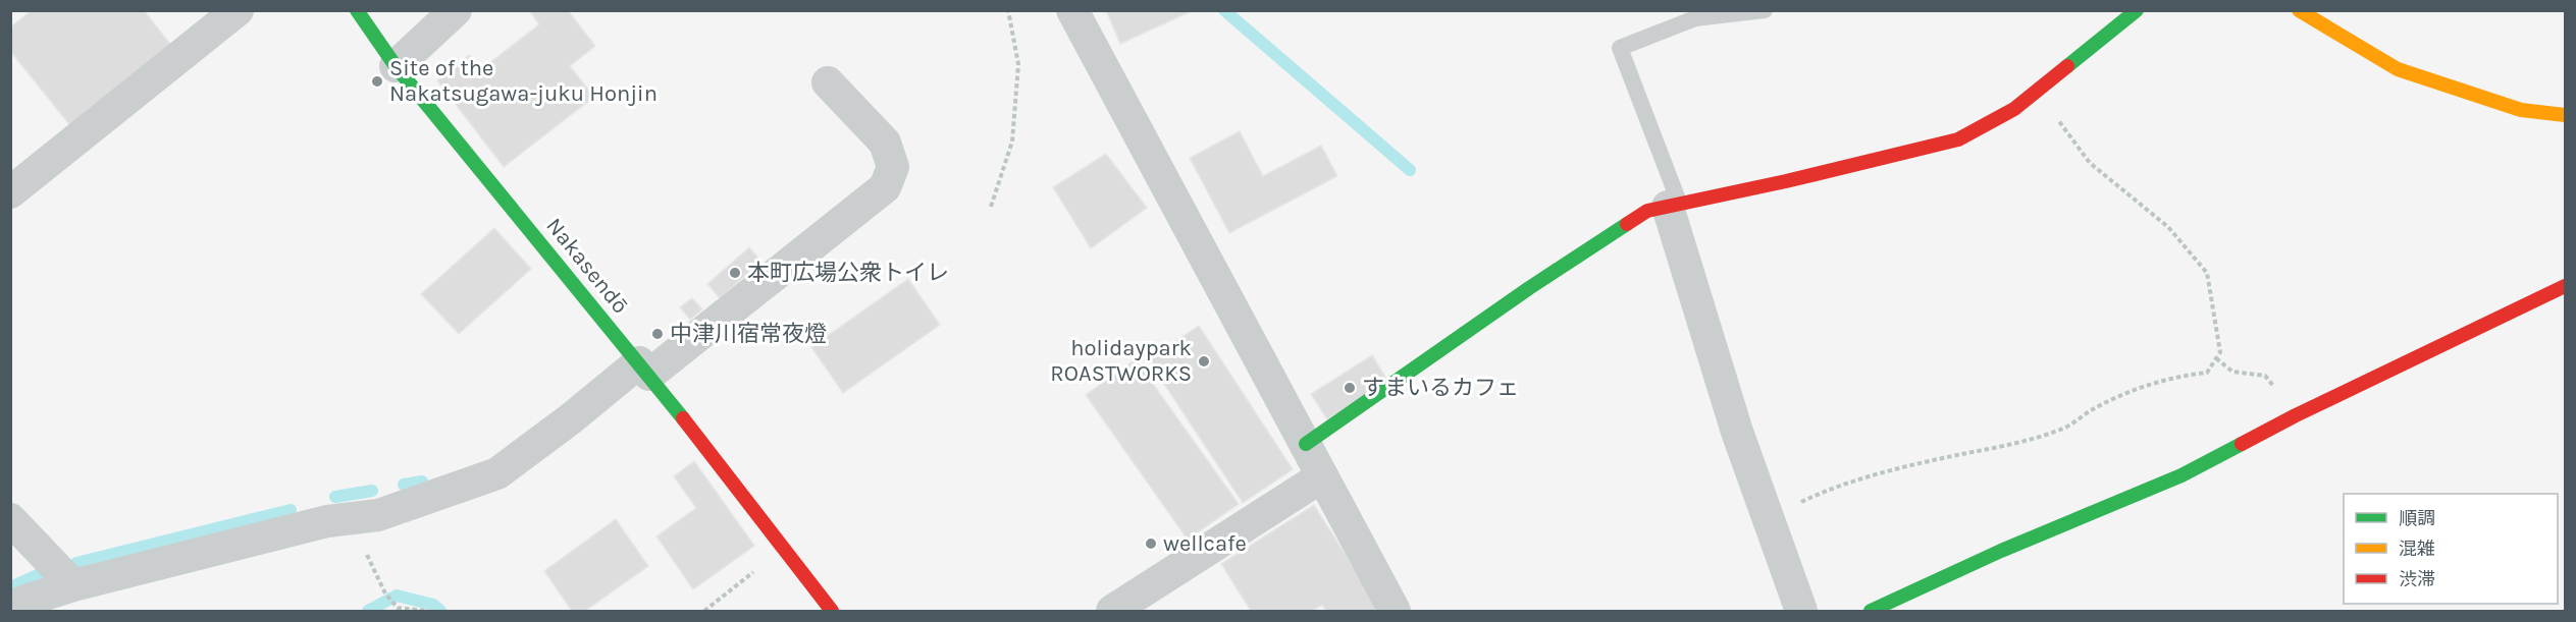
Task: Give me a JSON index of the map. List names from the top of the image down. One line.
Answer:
{"streets":{"street":["Nakasendō"]},"places":["Site of the Nakatsugawa-juku Honjin","本町広場公衆トイレ","中津川宿常夜燈","holidaypark ROASTWORKS","すまいるカフェ","wellcafe"],"legend":["順調","混雑","渋滞"]}
